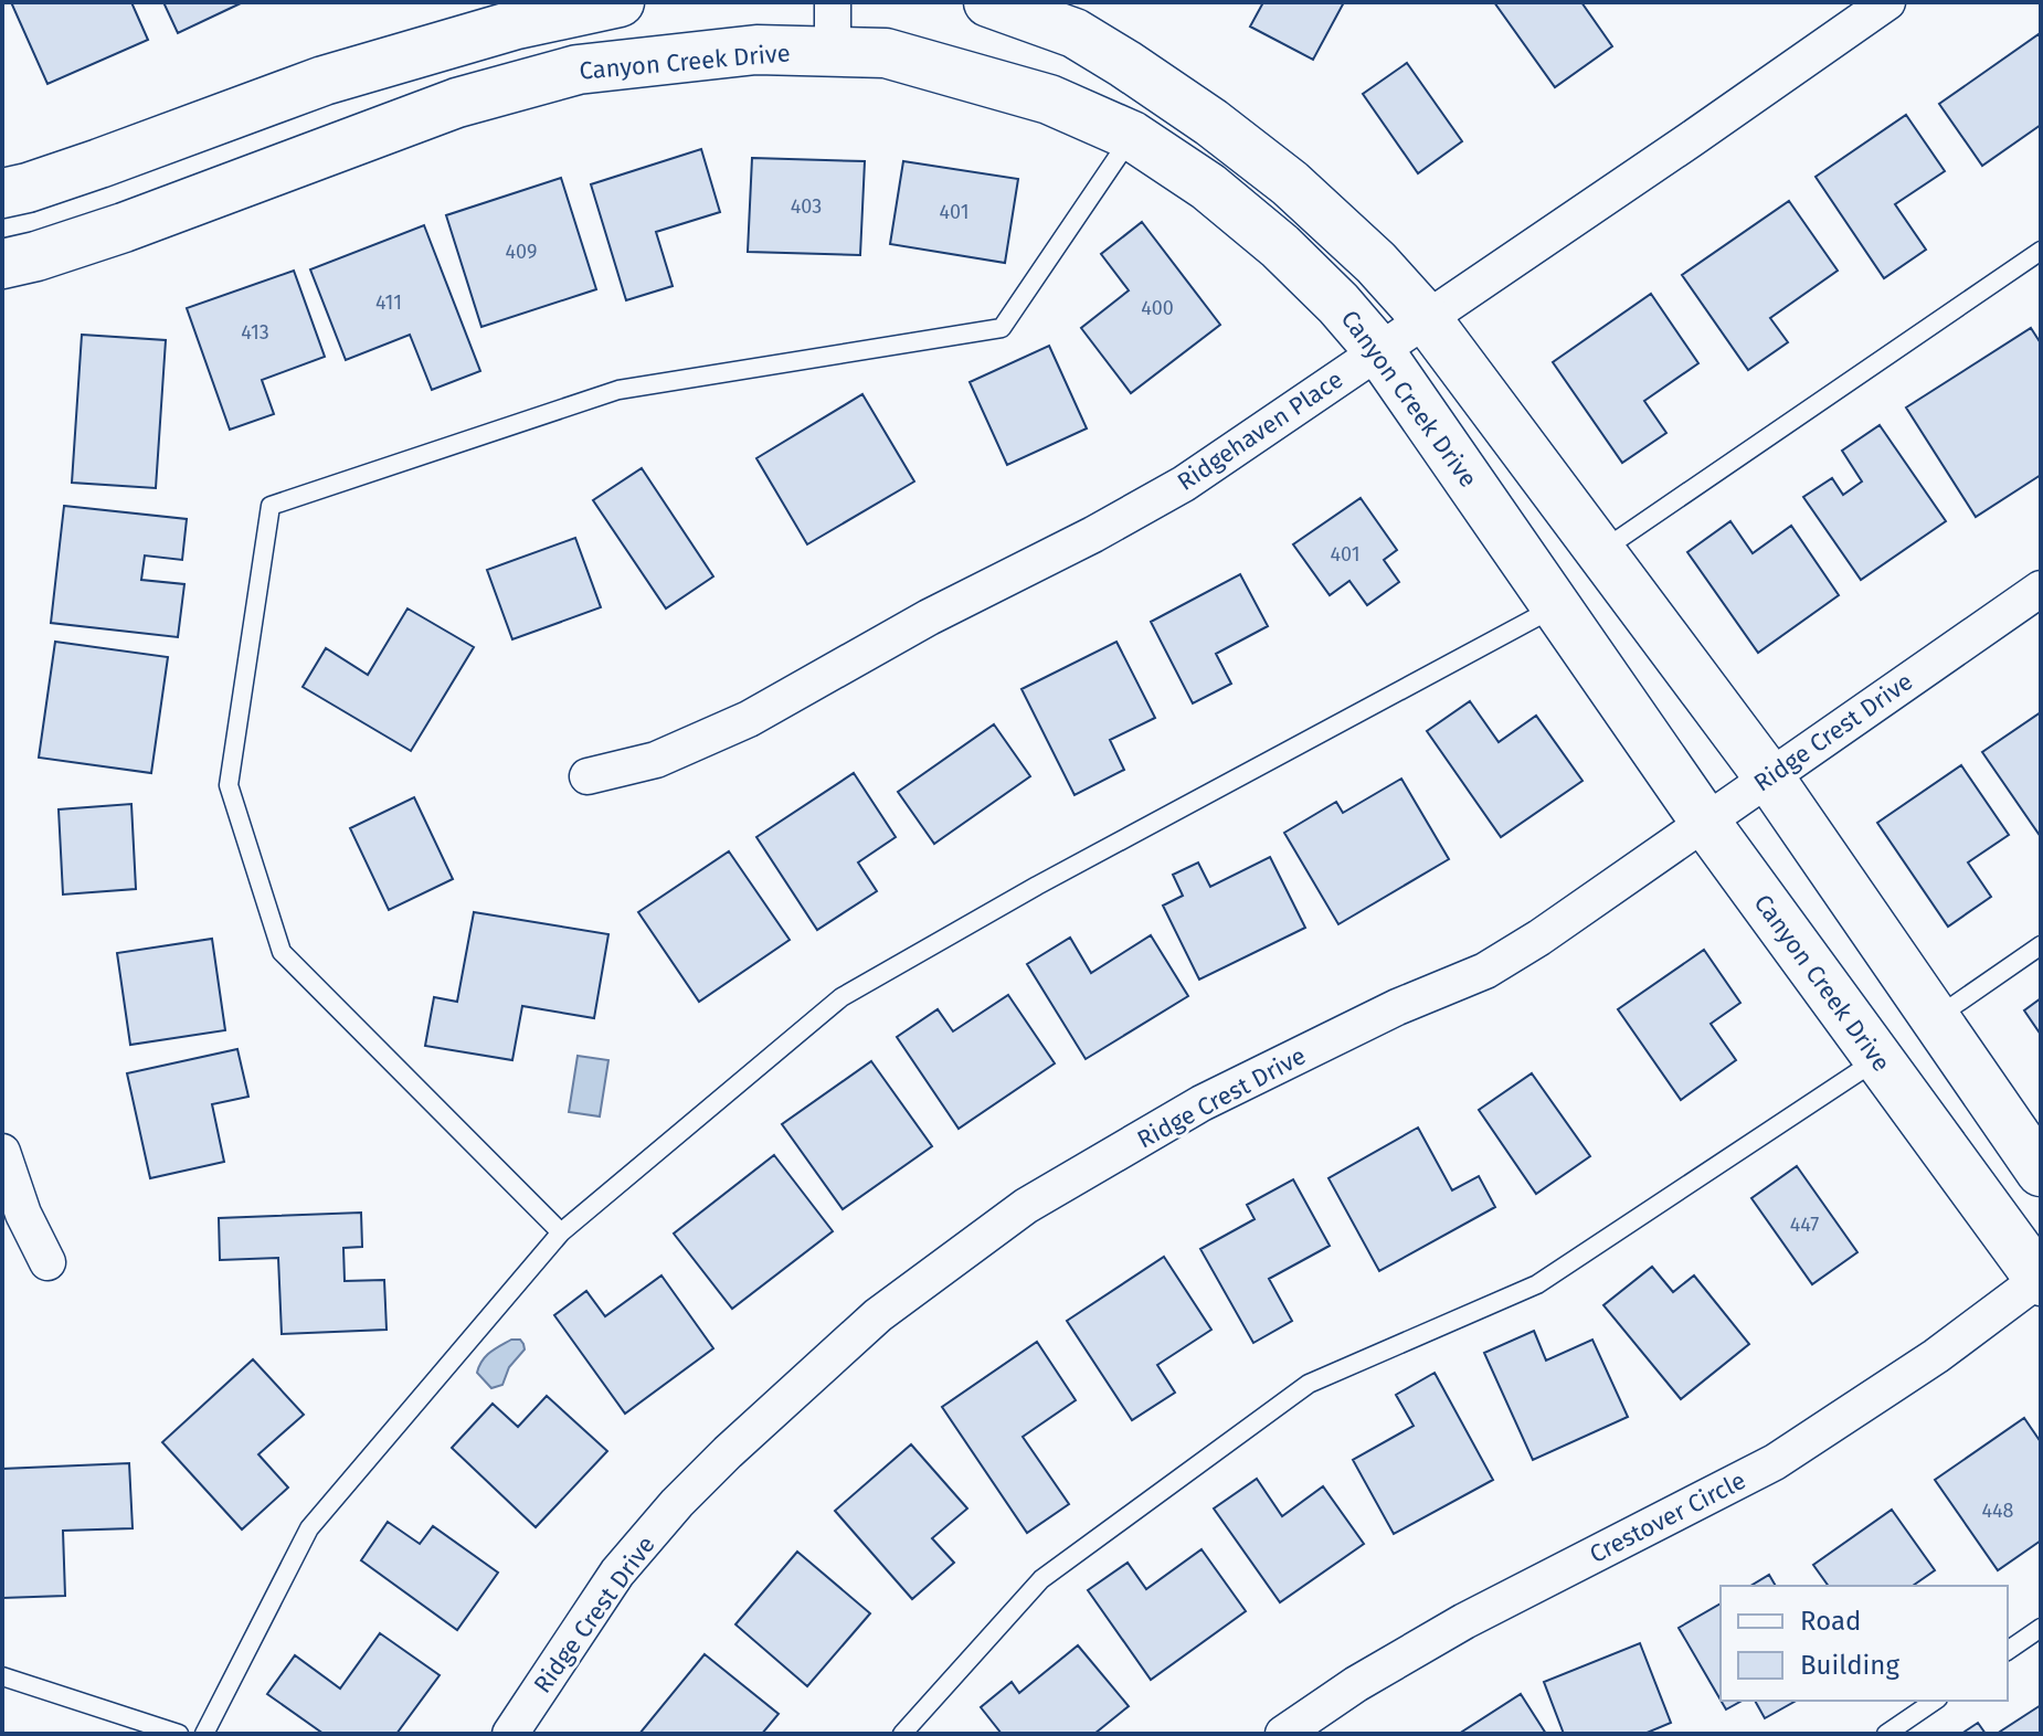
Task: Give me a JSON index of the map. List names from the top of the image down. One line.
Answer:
{"streets":{"street":["Canyon Creek Drive","Ridgehaven Place","Ridge Crest Drive","Crestover Circle"]},"crossings":[["Canyon Creek Drive","Ridgehaven Place"],["Canyon Creek Drive","Ridge Crest Drive"],["Canyon Creek Drive","Crestover Circle"]],"house_numbers":["403","401","409","411","400","413","401","447","448"],"legend":["Road","Building"]}
